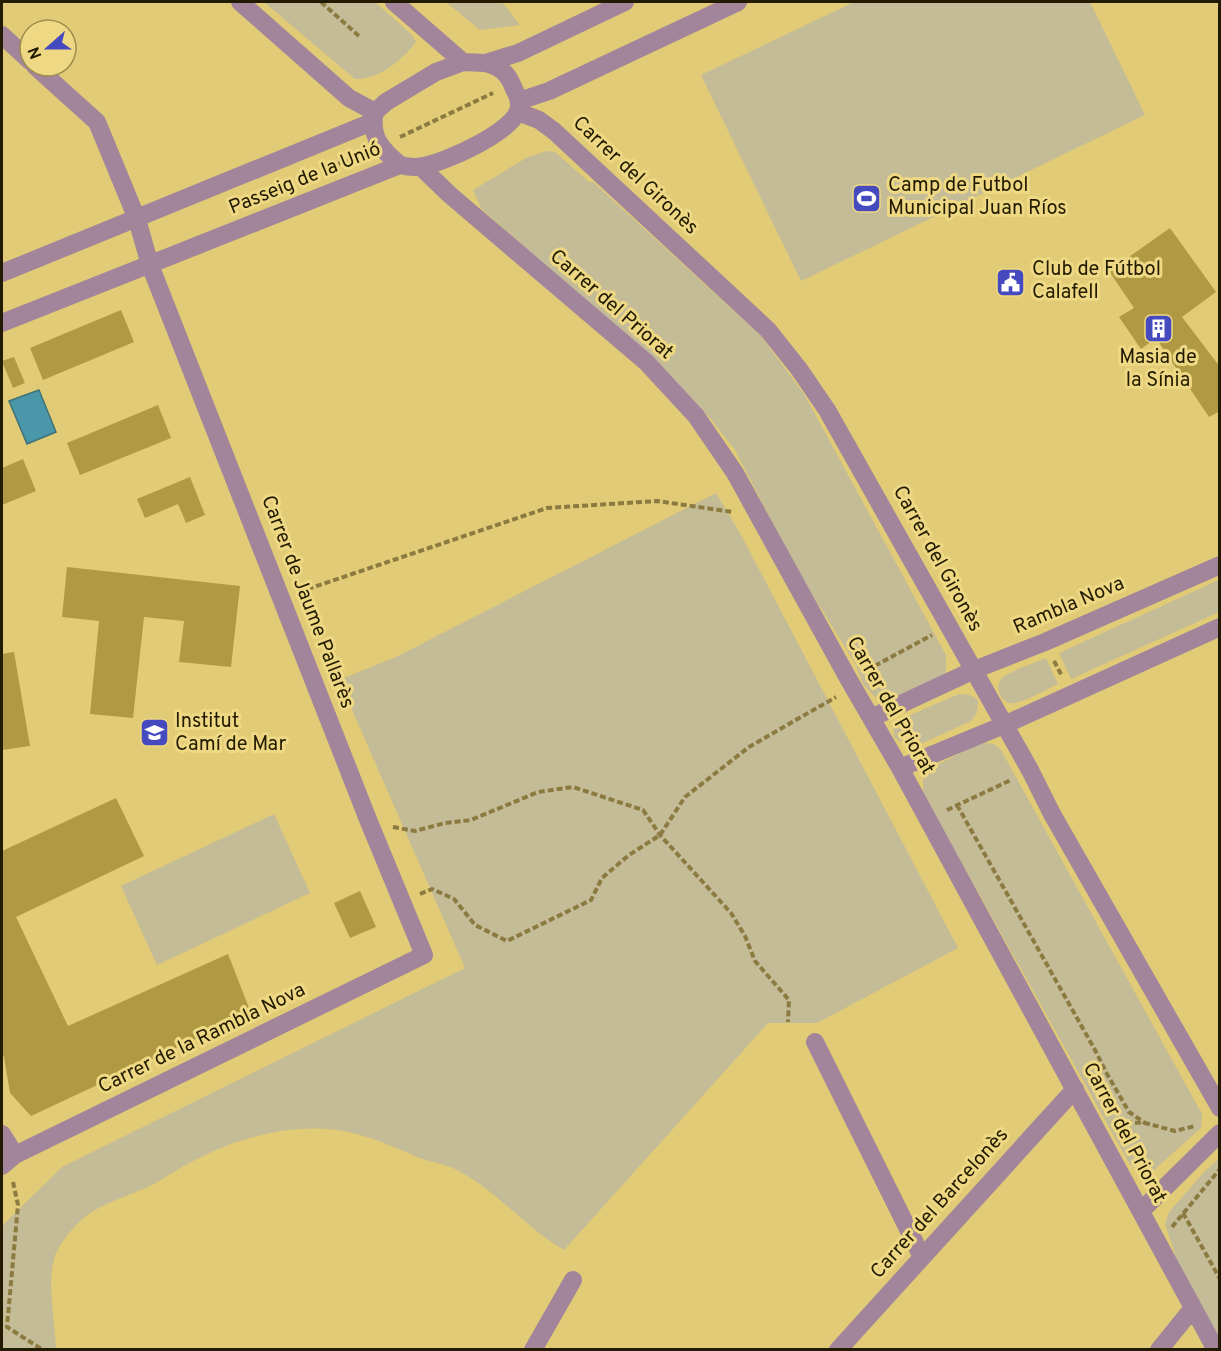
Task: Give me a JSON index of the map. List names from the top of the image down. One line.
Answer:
{"streets":{"street":["Carrer del Gironès","Passeig de la Unió","Carrer del Priorat","Carrer de Jaume Pallarès","Rambla Nova","Carrer de la Rambla Nova","Carrer del Barcelonès"]},"crossings":[["Carrer del Gironès","Passeig de la Unió"],["Carrer del Gironès","Carrer del Priorat"],["Carrer del Gironès","Rambla Nova"],["Passeig de la Unió","Carrer del Priorat"],["Passeig de la Unió","Carrer de Jaume Pallarès"],["Carrer del Priorat","Rambla Nova"],["Carrer del Priorat","Carrer del Barcelonès"],["Carrer de Jaume Pallarès","Carrer de la Rambla Nova"]],"places":{"sports":["Camp de Futbol Municipal Juan Ríos"],"public building":["Club de Fútbol Calafell"],"building":["Masia de la Sínia"],"school or university":["Institut Camí de Mar"]},"north":"left"}
